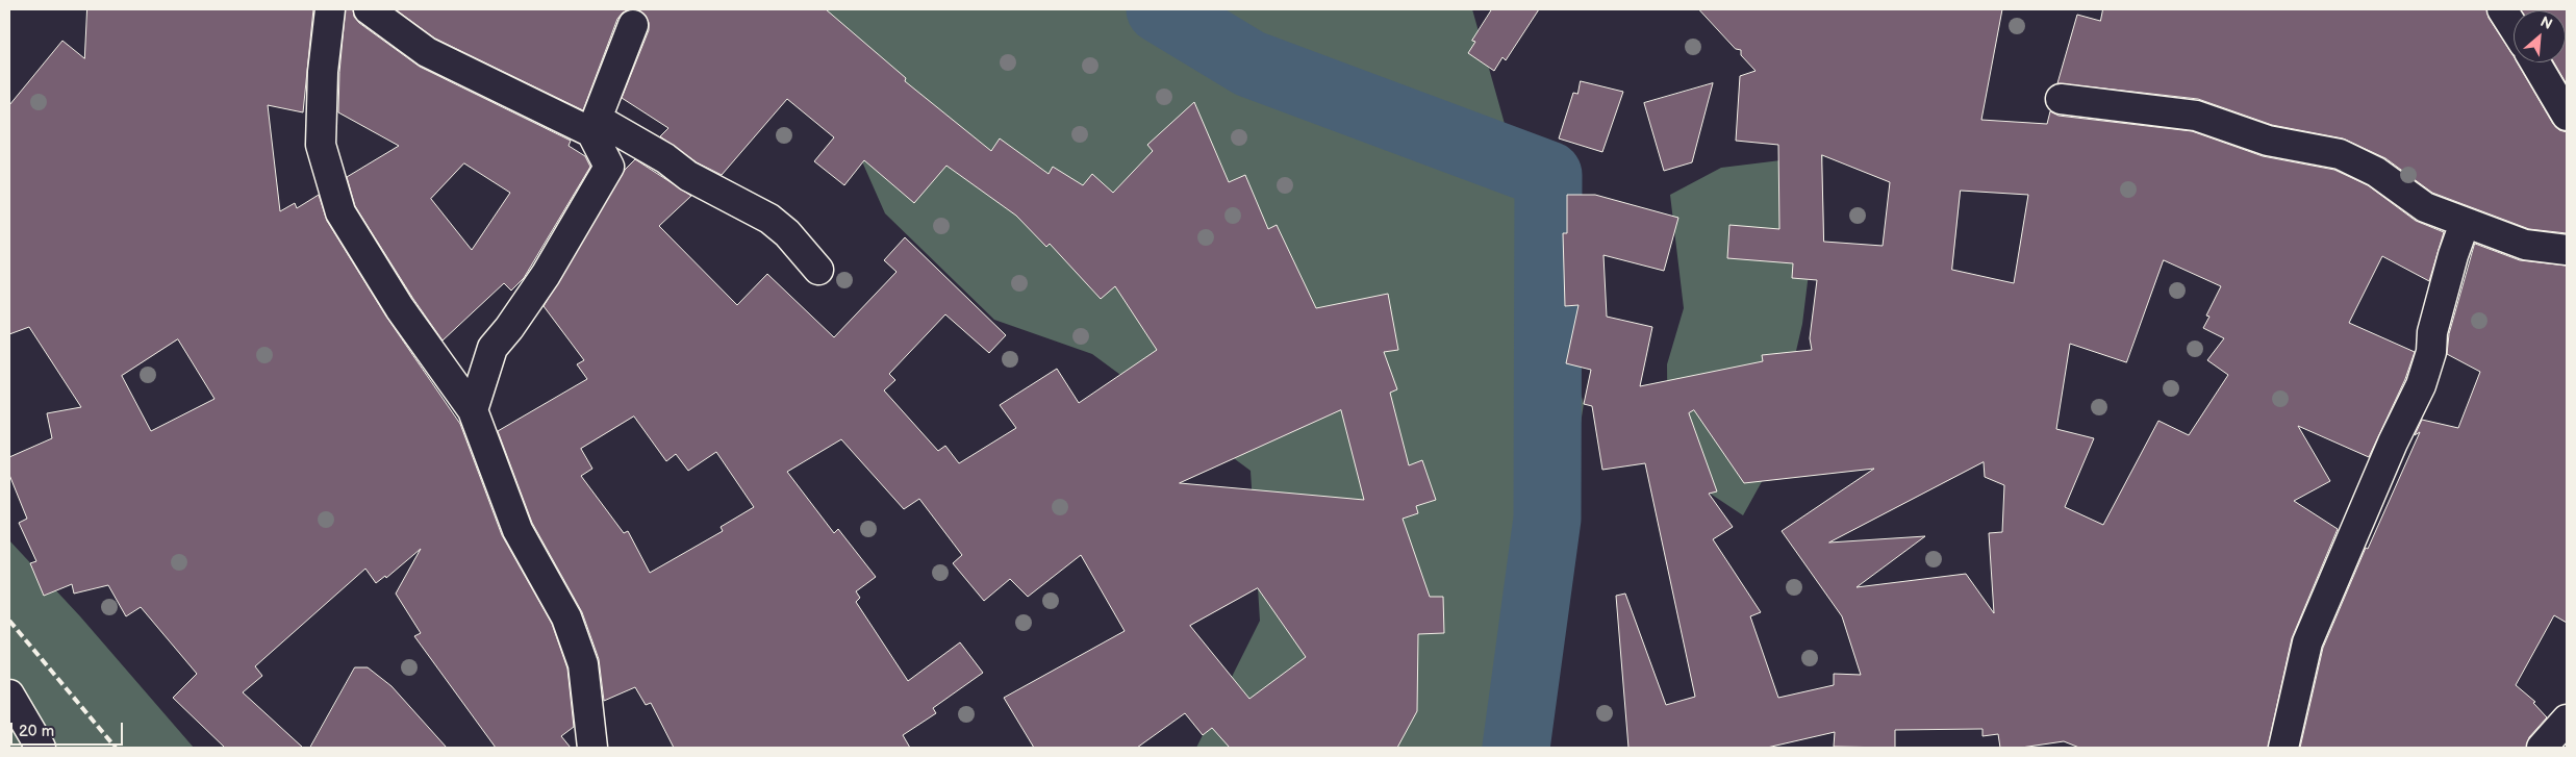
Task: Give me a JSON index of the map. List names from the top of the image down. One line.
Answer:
{"scale_bar":"20 m","north":"top right"}
